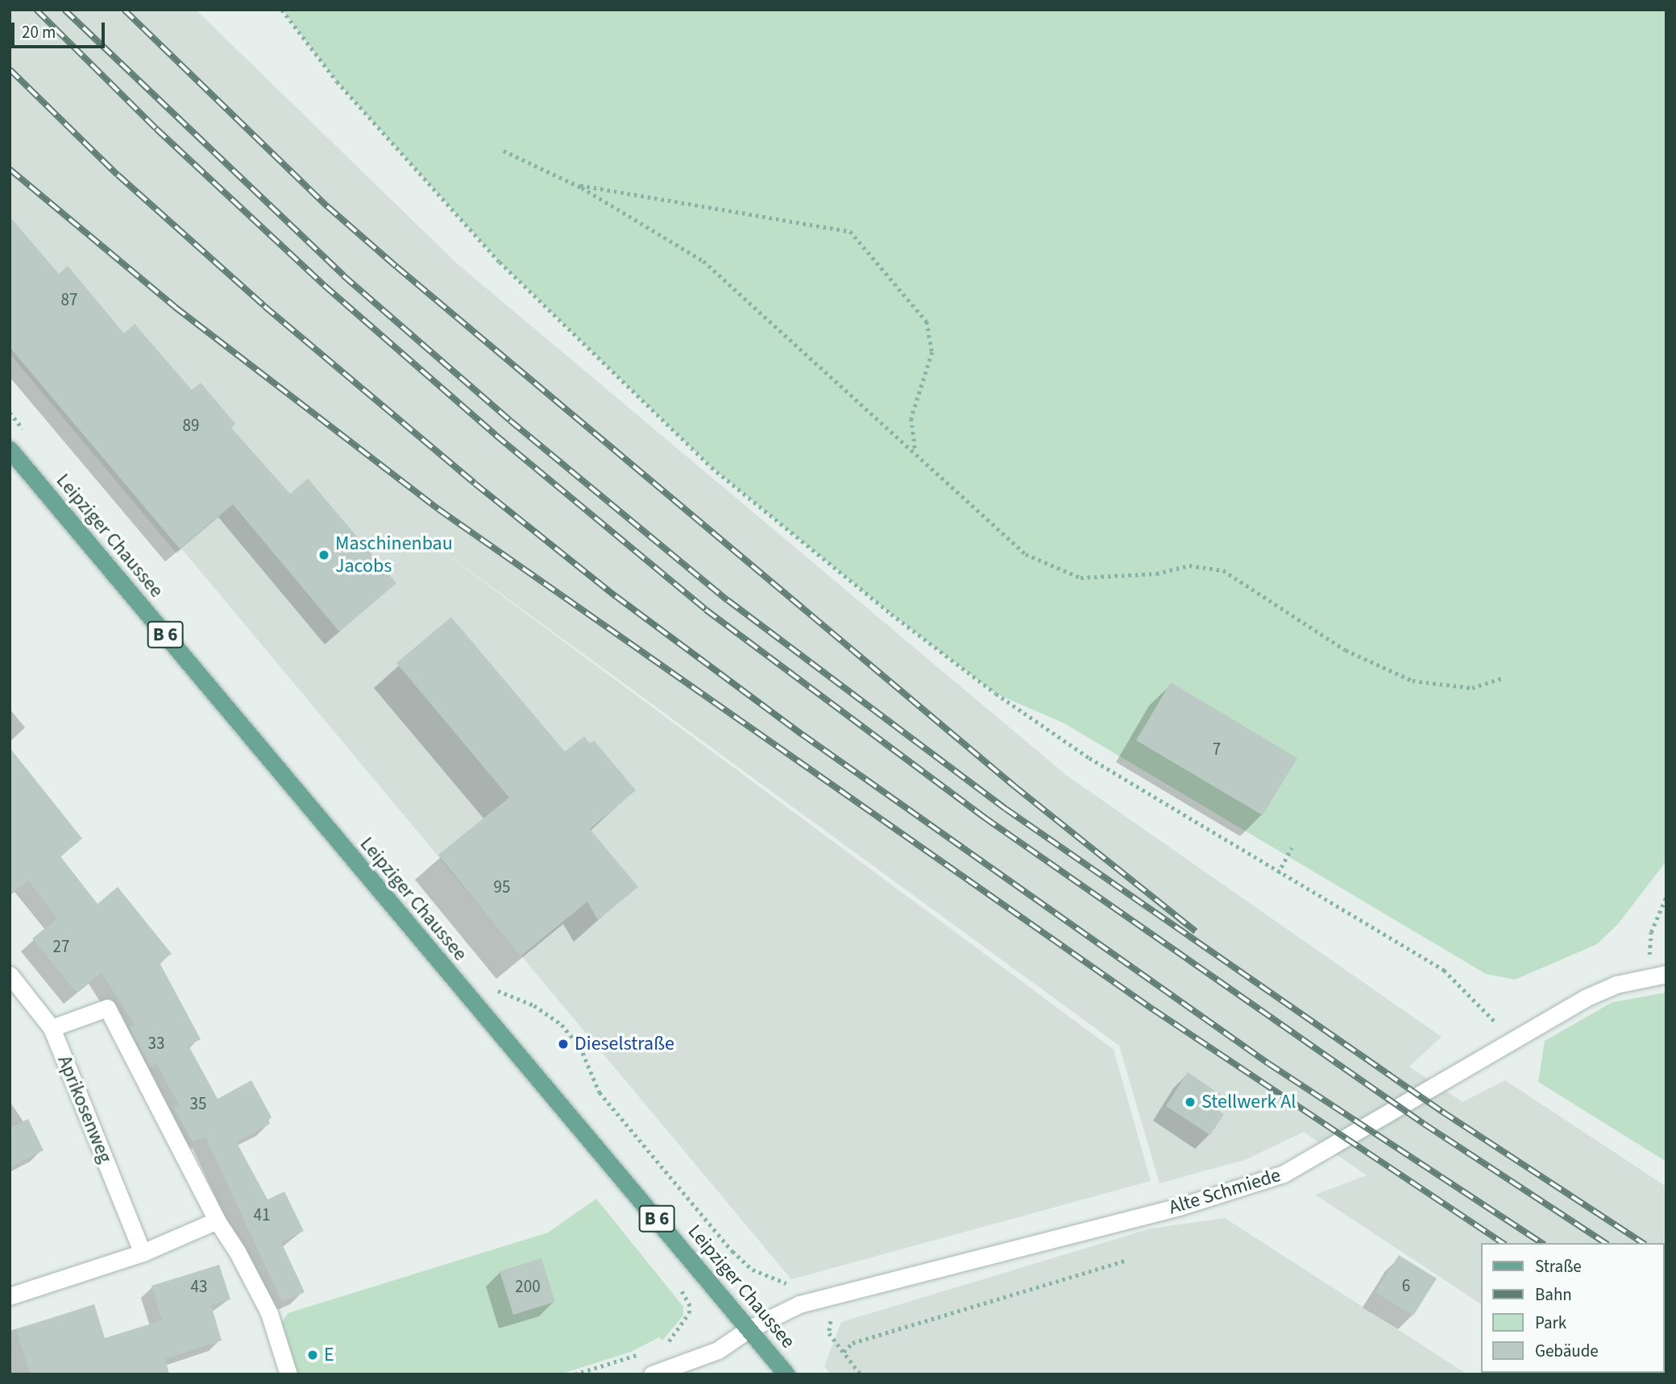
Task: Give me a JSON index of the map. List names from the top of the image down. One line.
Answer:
{"streets":{"main road":["Leipziger Chaussee","B 6"],"street":["Aprikosenweg","Alte Schmiede"]},"crossings":[["Leipziger Chaussee","Alte Schmiede"]],"places":["Maschinenbau Jacobs","Dieselstraße","Stellwerk Al","E"],"house_numbers":["87","89","7","95","27","33","35","41","6","43","200"],"legend":["Straße","Bahn","Park","Gebäude"],"scale_bar":"20 m"}
